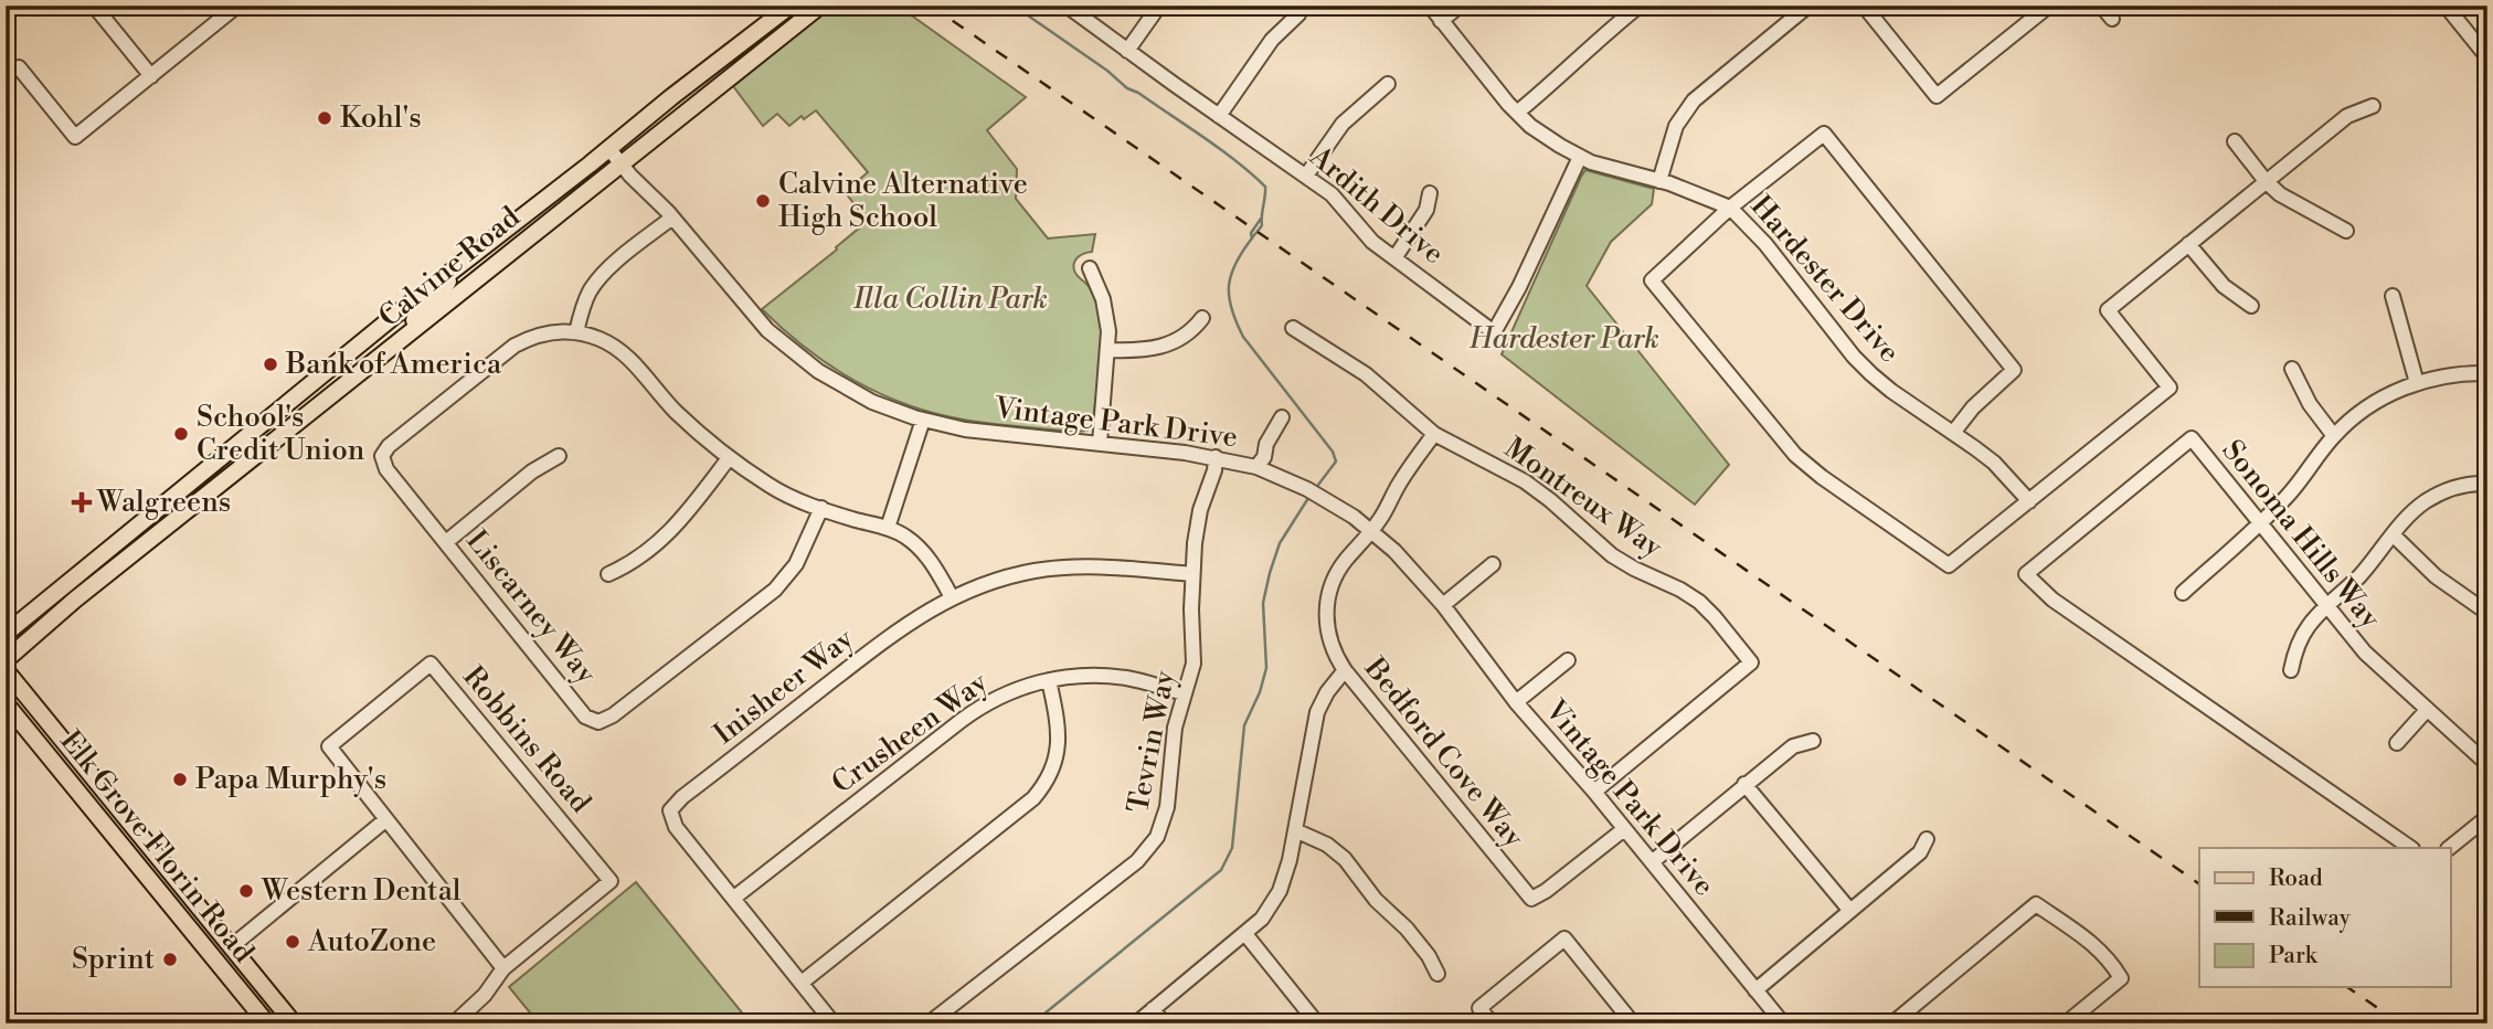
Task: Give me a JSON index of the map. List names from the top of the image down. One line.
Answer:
{"streets":{"main road":["Calvine Road","Elk Grove Florin Road"],"street":["Ardith Drive","Hardester Drive","Vintage Park Drive","Montreux Way","Sonoma Hills Way","Liscarney Way","Inisheer Way","Crusheen Way","Robbins Road","Tevrin Way","Bedford Cove Way"]},"crossings":[["Ardith Drive","Hardester Drive"],["Calvine Road","Vintage Park Drive"],["Vintage Park Drive","Montreux Way"],["Vintage Park Drive","Tevrin Way"],["Vintage Park Drive","Bedford Cove Way"],["Montreux Way","Bedford Cove Way"],["Inisheer Way","Crusheen Way"],["Inisheer Way","Tevrin Way"],["Crusheen Way","Tevrin Way"]],"parks":["Illa Collin Park","Hardester Park"],"places":{"other":["Kohl's","Calvine Alternative High School","Bank of America","School's Credit Union","Papa Murphy's","Western Dental","AutoZone","Sprint"],"health":["Walgreens"]},"legend":["Road","Railway","Park"]}
